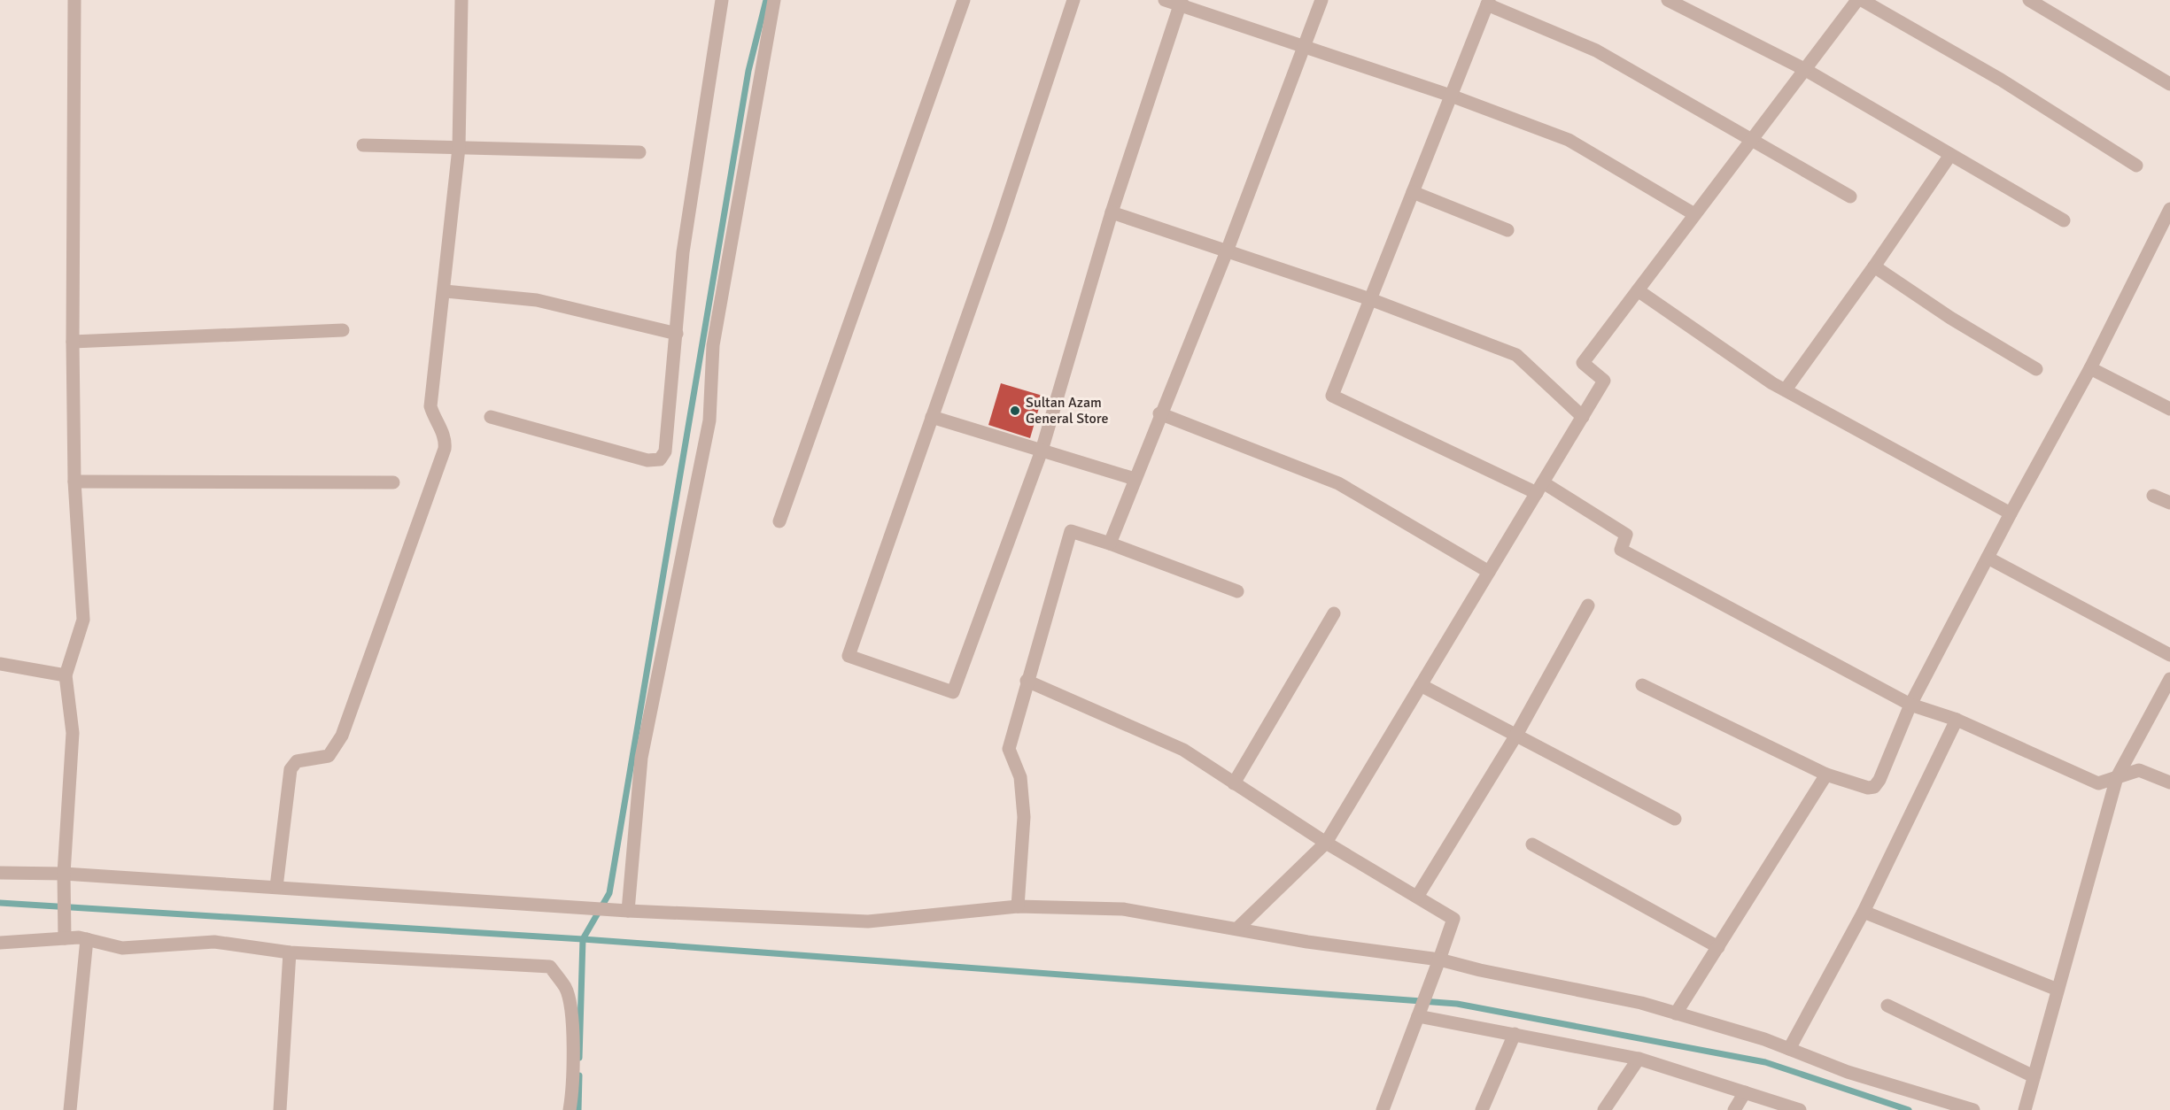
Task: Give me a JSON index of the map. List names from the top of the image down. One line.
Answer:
{"places":["Sultan Azam General Store"]}
